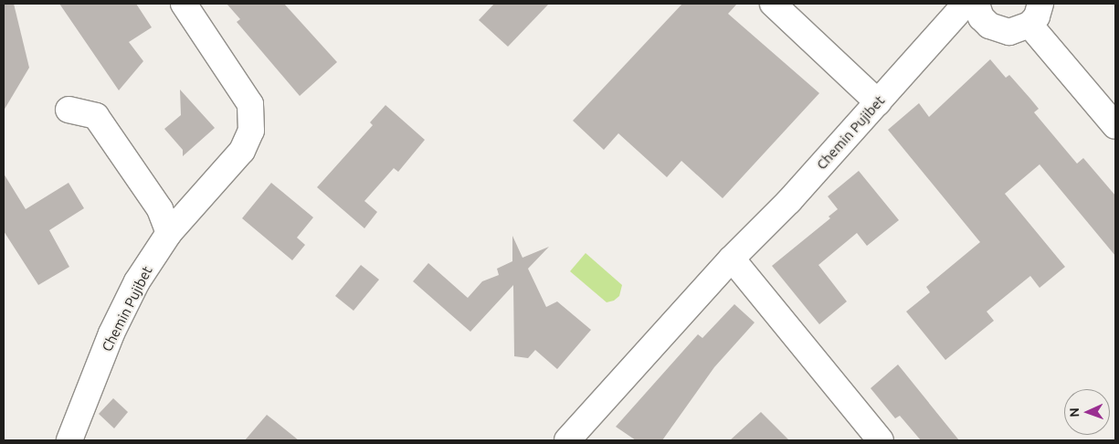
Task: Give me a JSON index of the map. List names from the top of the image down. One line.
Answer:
{"streets":{"street":["Chemin Pujibet"]},"north":"left"}
